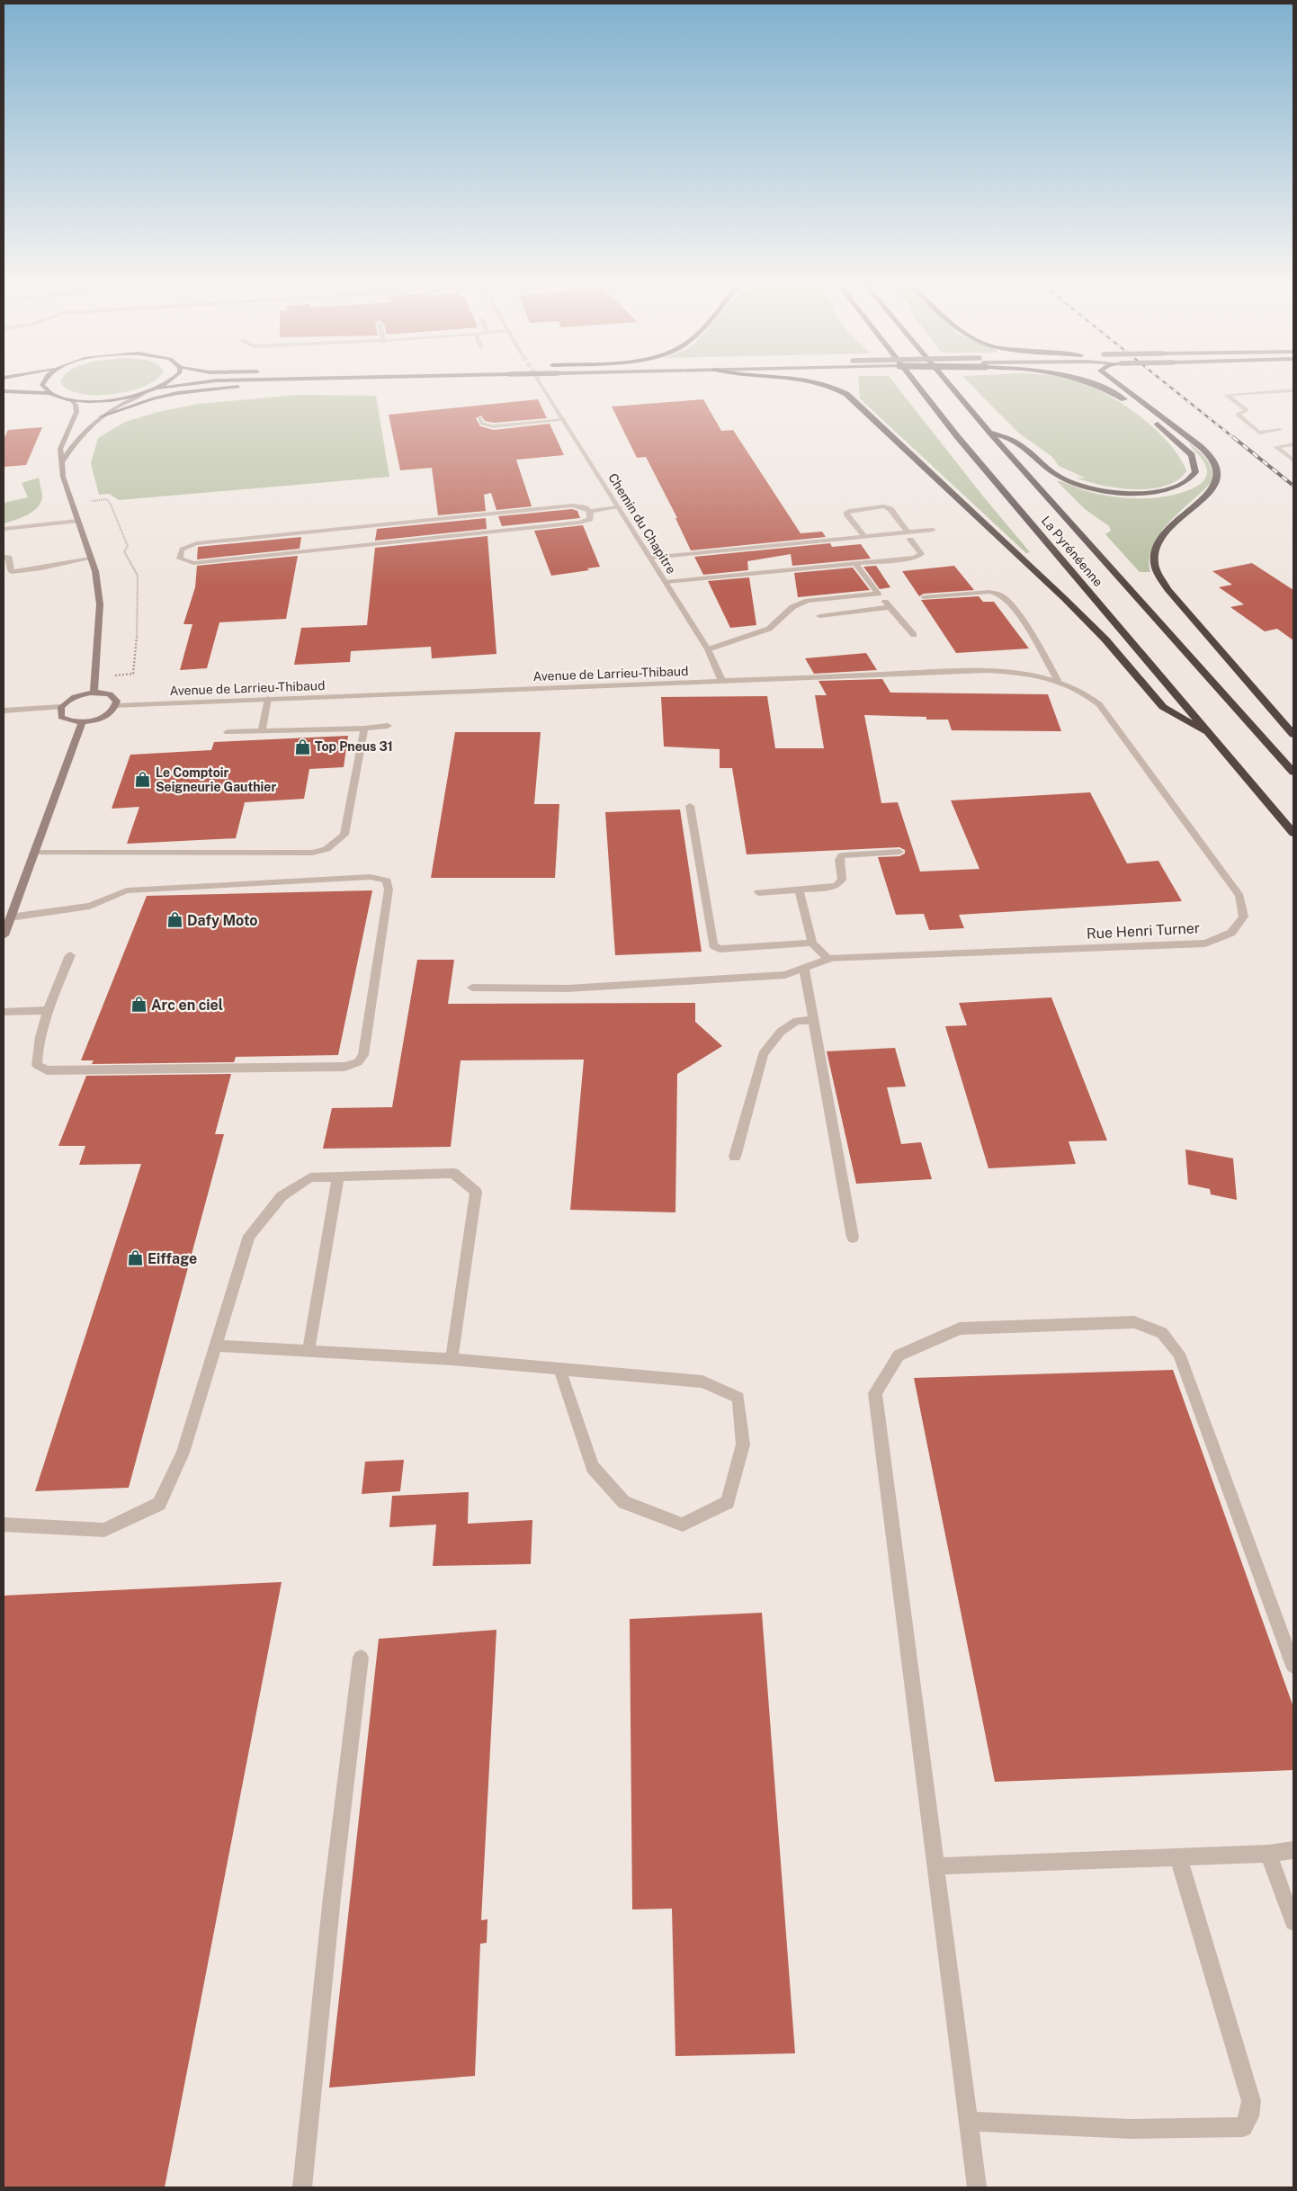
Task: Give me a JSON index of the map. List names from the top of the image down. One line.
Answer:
{"streets":{"highway":["La Pyrénéenne"],"street":["Chemin du Chapitre","Avenue de Larrieu-Thibaud","Rue Henri Turner"]},"crossings":[["Chemin du Chapitre","Avenue de Larrieu-Thibaud"],["Avenue de Larrieu-Thibaud","Rue Henri Turner"]],"places":{"shop":["Top Pneus 31","Le Comptoir Seigneurie Gauthier","Dafy Moto","Arc en ciel","Eiffage"]}}
